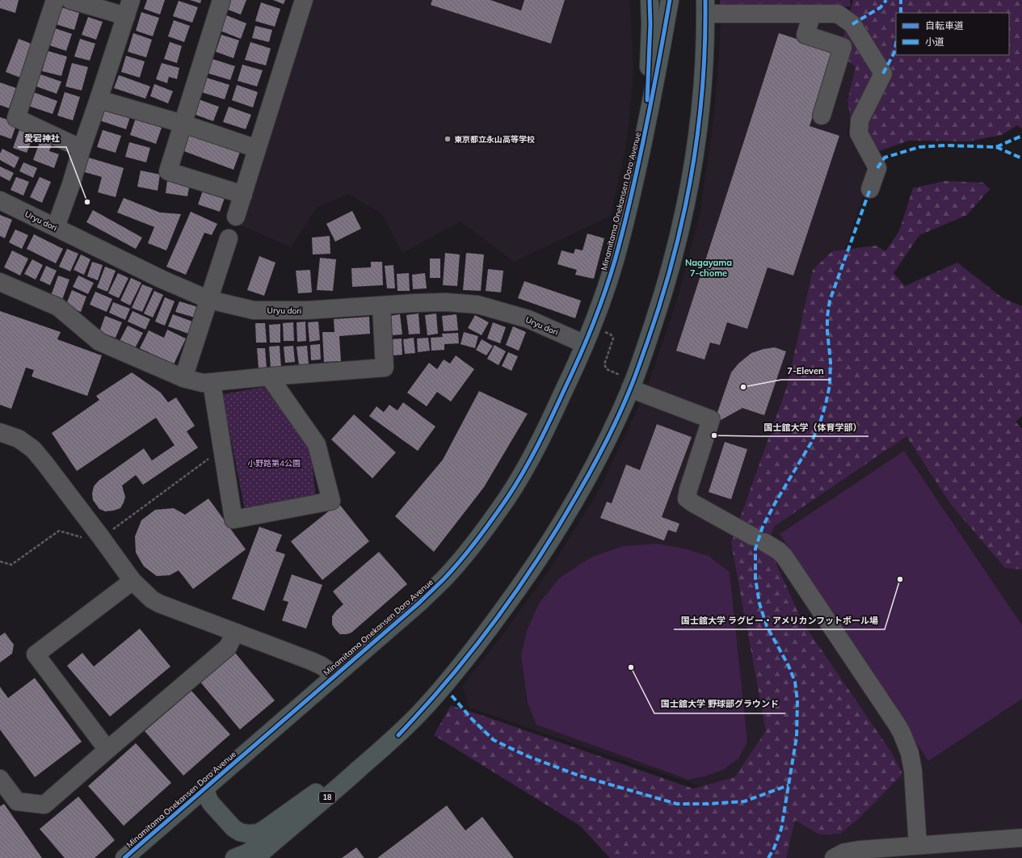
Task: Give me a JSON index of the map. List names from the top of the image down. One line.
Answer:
{"streets":{"main road":["Minamitama Onekansen Doro Avenue","18"],"street":["Uryu dori"]},"crossings":[["Minamitama Onekansen Doro Avenue","Uryu dori"]],"districts":["Nagayama 7-chome"],"parks":["小野路第4公園"],"places":["東京都立永山高等学校","愛宕神社","7-Eleven","国士舘大学（体育学部）","国士舘大学 ラグビー・アメリカンフットボール場","国士舘大学 野球部グラウンド"],"legend":["自転車道","小道"]}
